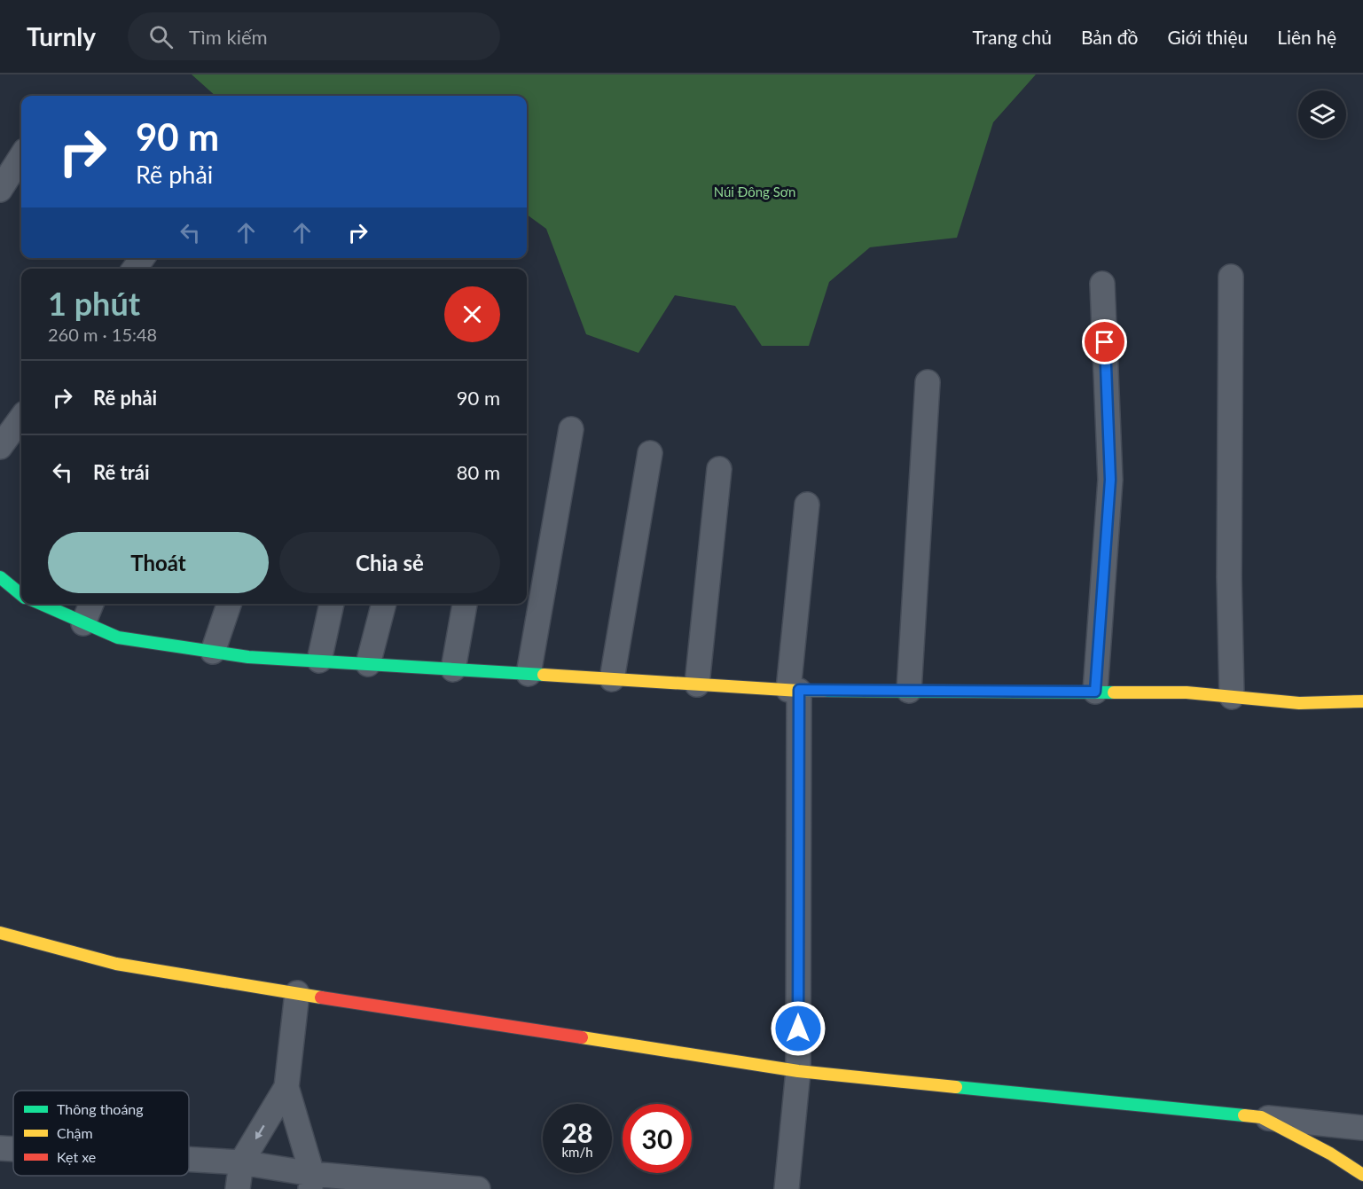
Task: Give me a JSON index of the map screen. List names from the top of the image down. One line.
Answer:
{"parks":["Núi Đông Sơn"],"legend":["Thông thoáng","Chậm","Kẹt xe"],"page":{"header":"Turnly","search":"Tìm kiếm","nav":["Trang chủ","Bản đồ","Giới thiệu","Liên hệ"],"turn":["90 m","Rẽ phải"],"heading":["1 phút","260 m · 15:48"],"list":[{"name":"Rẽ phải","value":"90 m"},{"name":"Rẽ trái","value":"80 m"}],"buttons":["Thoát","Chia sẻ"],"speed":"28 km/h","limit":"30"}}
